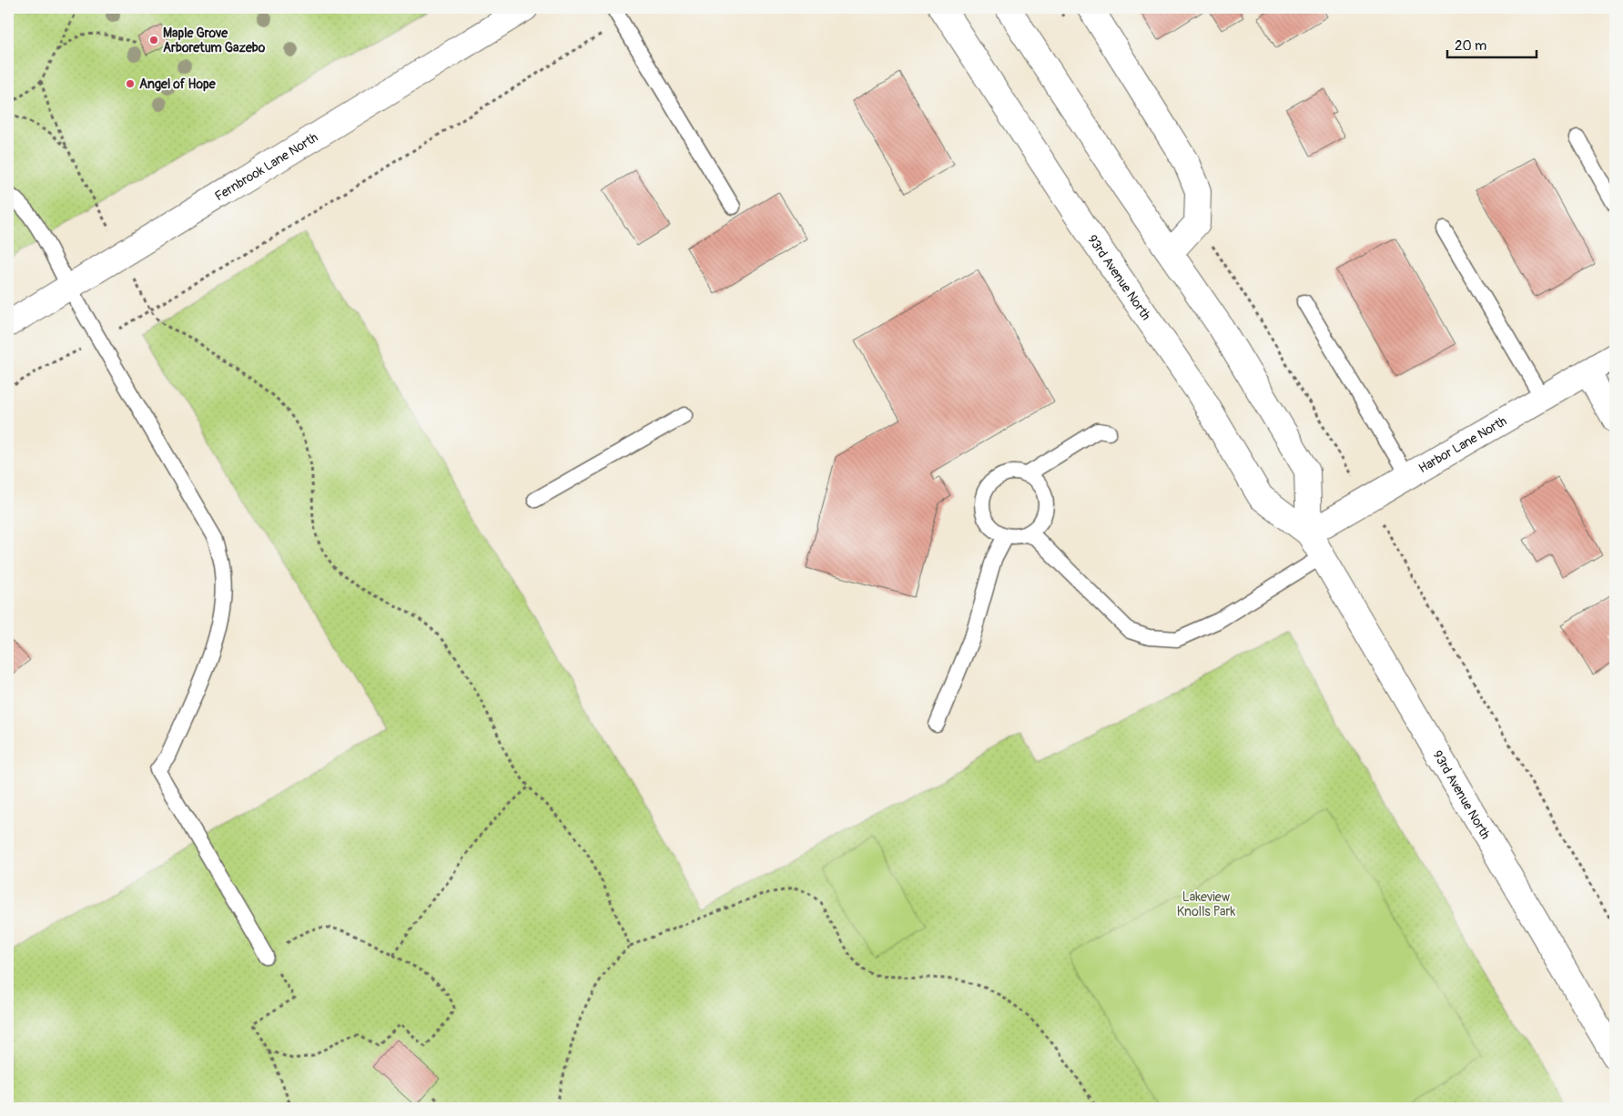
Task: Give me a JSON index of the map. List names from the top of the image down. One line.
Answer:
{"streets":{"main road":["Fernbrook Lane North","93rd Avenue North","Harbor Lane North"]},"crossings":[["93rd Avenue North","Harbor Lane North"]],"parks":["Lakeview Knolls Park"],"places":["Maple Grove Arboretum Gazebo","Angel of Hope"],"scale_bar":"20 m"}
